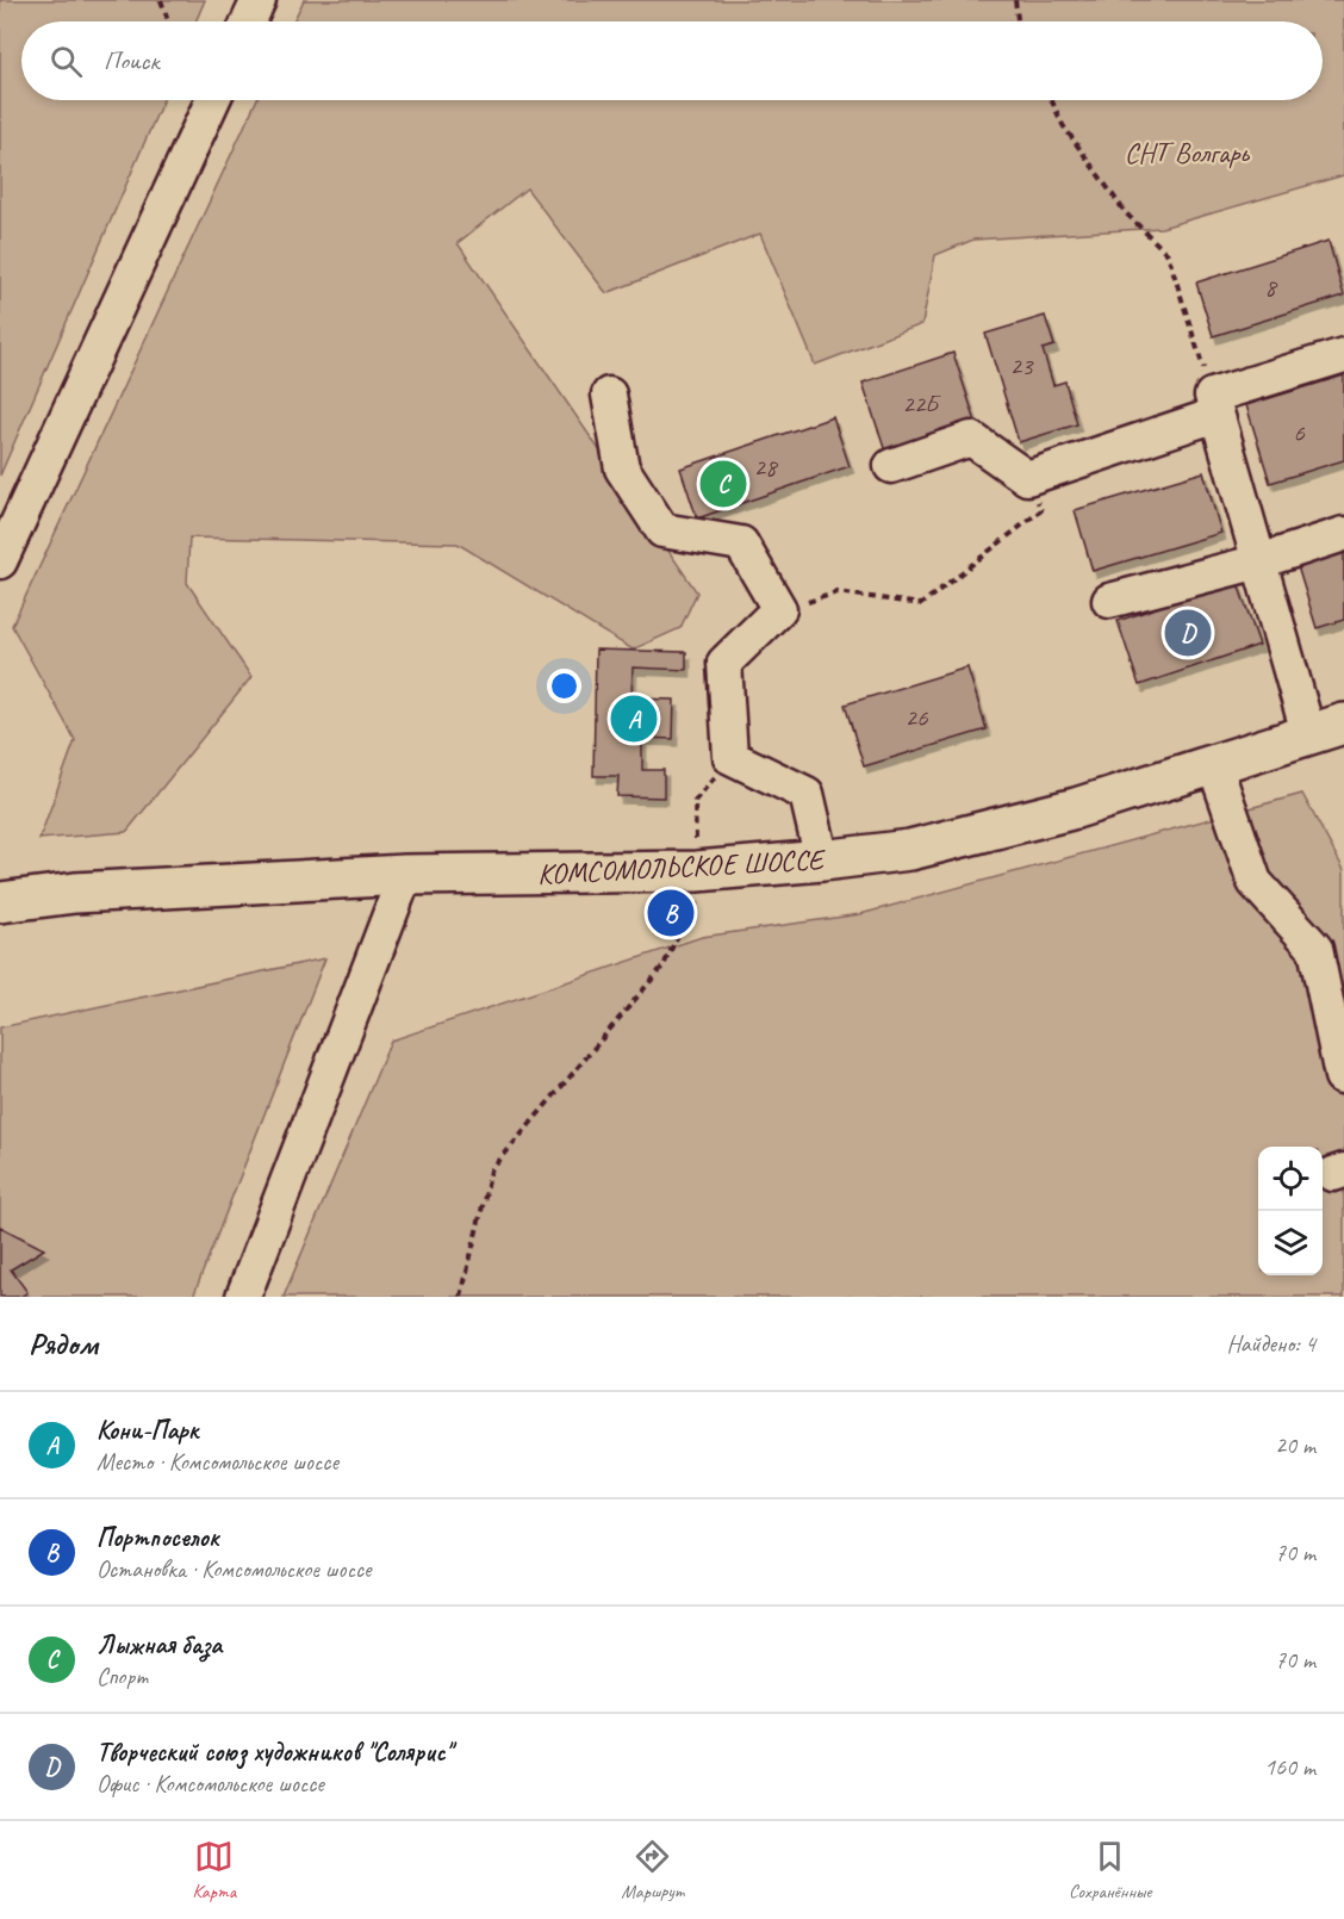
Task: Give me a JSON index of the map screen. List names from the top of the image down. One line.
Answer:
{"streets":{"main road":["КОМСОМОЛЬСКОЕ ШОССЕ"]},"parks":["СНТ Волгарь"],"house_numbers":["8","23","22Б","6","28","26"],"page":{"search":"Поиск","pins":["C","D","A","B"],"heading":["Рядом","Найдено: 4"],"list":[{"mark":"A","name":"Кони-Парк","note":"Место · Комсомольское шоссе","value":"20 m"},{"mark":"B","name":"Портпоселок","note":"Остановка · Комсомольское шоссе","value":"70 m"},{"mark":"C","name":"Лыжная база","note":"Спорт","value":"70 m"},{"mark":"D","name":"Творческий союз художников \"Солярис\"","note":"Офис · Комсомольское шоссе","value":"160 m"}],"nav":["Карта","Маршрут","Сохранённые"]}}
